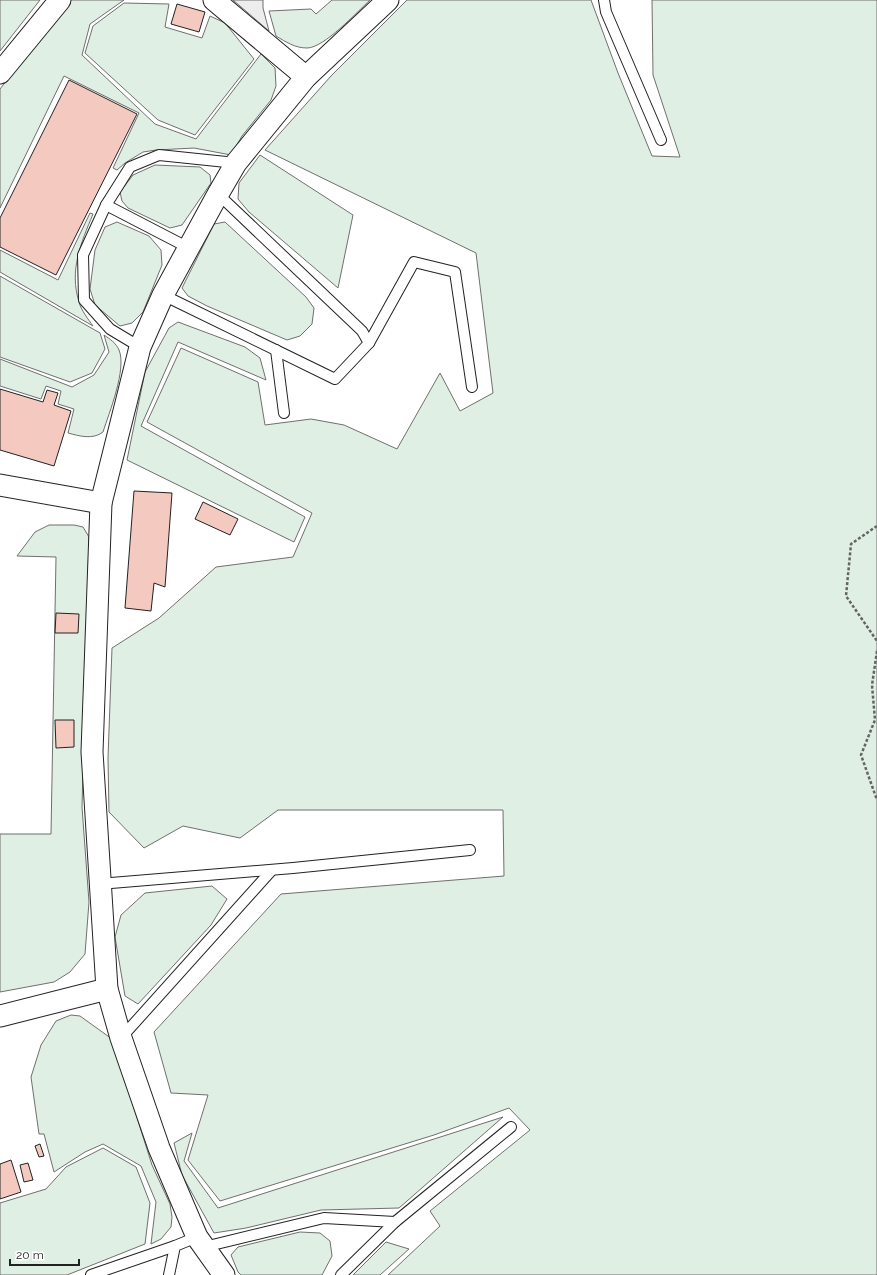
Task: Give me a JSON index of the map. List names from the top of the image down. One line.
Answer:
{"scale_bar":"20 m"}
